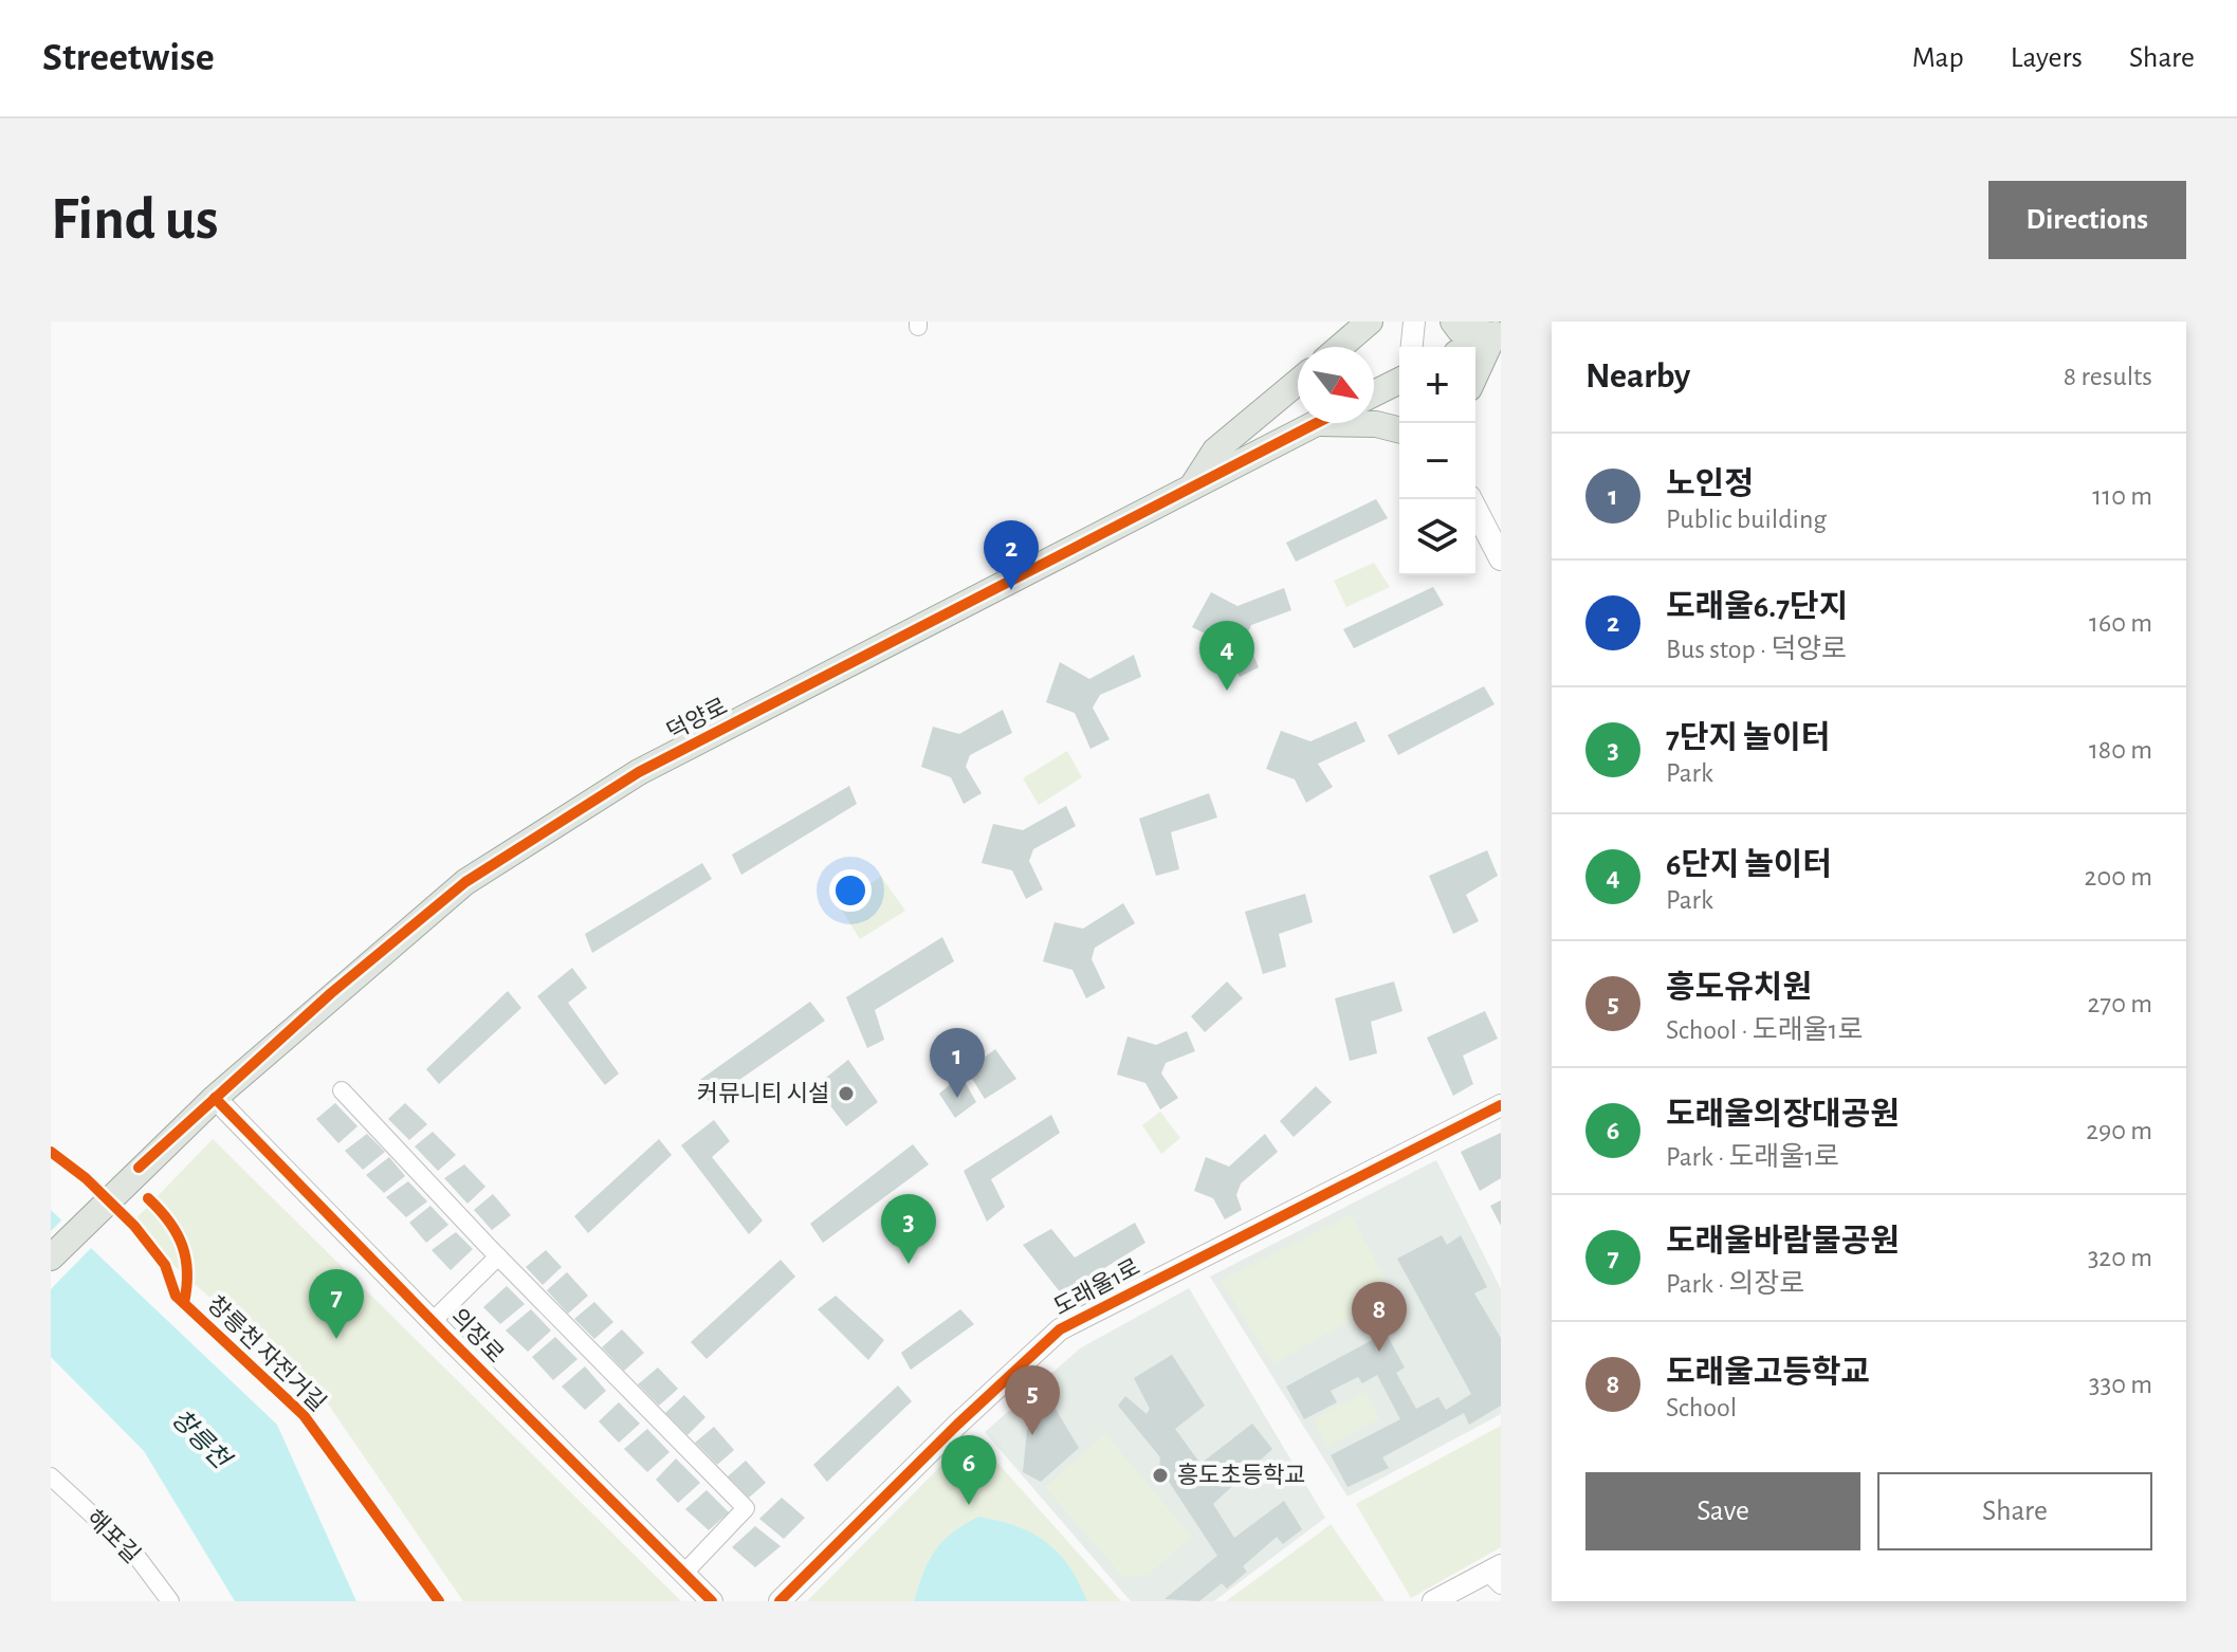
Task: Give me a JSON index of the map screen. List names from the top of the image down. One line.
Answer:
{"streets":{"main road":["덕양로"],"street":["도래울1로","의장로","해포길"],"cycle path":["창릉천 자전거길"]},"crossings":[["덕양로","의장로"]],"water":["창릉천"],"places":["커뮤니티 시설","흥도초등학교"],"north":"bottom right","page":{"header":"Streetwise","nav":["Map","Layers","Share"],"buttons":["Directions",["Save","Share"]],"title":"Find us","heading":["Nearby","8 results"],"map_buttons":["+","−"],"list":[{"mark":"1","name":"노인정","note":"Public building","value":"110 m"},{"mark":"2","name":"도래울6.7단지","note":"Bus stop · 덕양로","value":"160 m"},{"mark":"3","name":"7단지 놀이터","note":"Park","value":"180 m"},{"mark":"4","name":"6단지 놀이터","note":"Park","value":"200 m"},{"mark":"5","name":"흥도유치원","note":"School · 도래울1로","value":"270 m"},{"mark":"6","name":"도래울의장대공원","note":"Park · 도래울1로","value":"290 m"},{"mark":"7","name":"도래울바람물공원","note":"Park · 의장로","value":"320 m"},{"mark":"8","name":"도래울고등학교","note":"School","value":"330 m"}],"pins":["2","4","1","3","7","8","5","6"]}}
